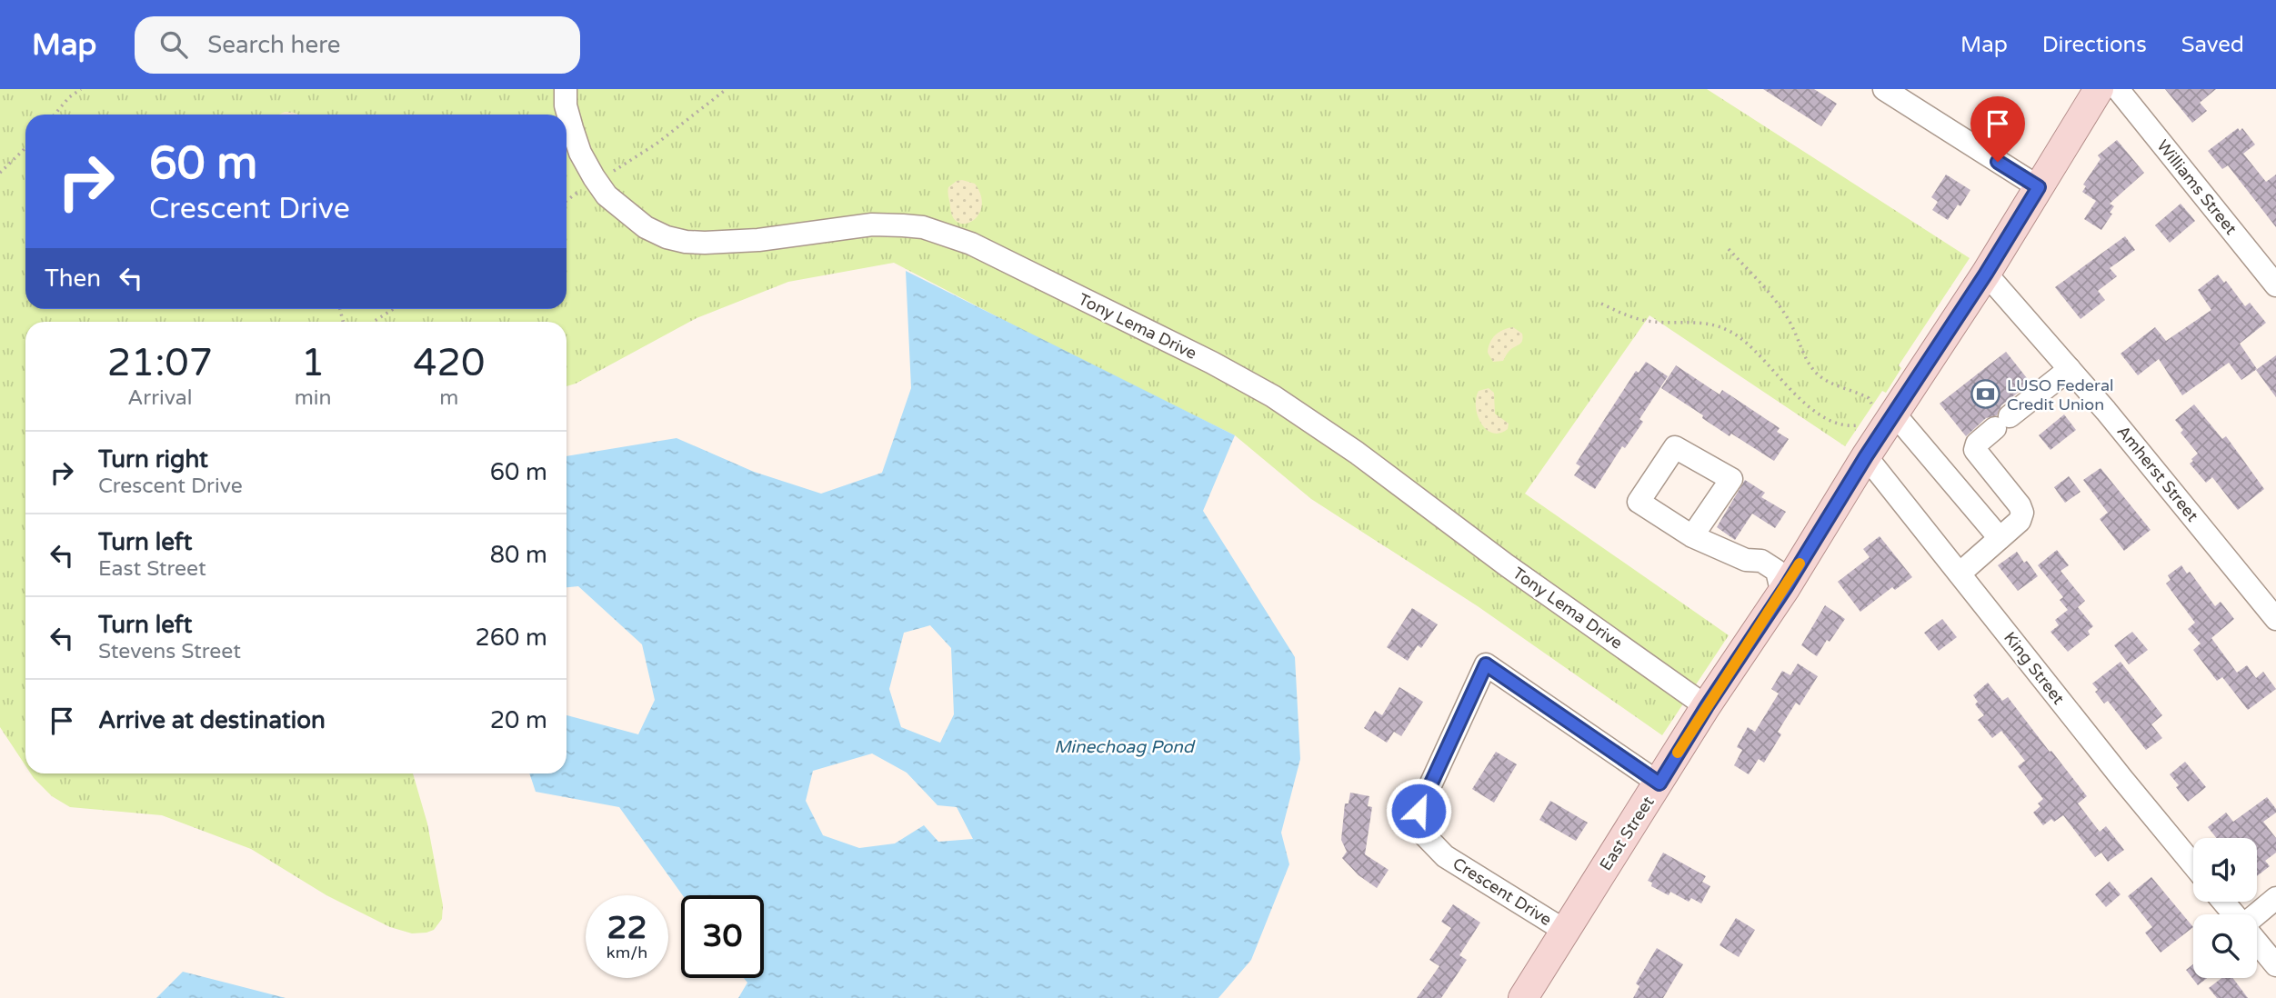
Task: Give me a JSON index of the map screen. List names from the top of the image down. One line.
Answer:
{"streets":{"main road":["East Street"],"street":["Williams Street","Tony Lema Drive","Amherst Street","King Street","Crescent Drive"]},"crossings":[["Tony Lema Drive","East Street"],["Amherst Street","East Street"],["King Street","East Street"],["East Street","Crescent Drive"]],"water":["Minechoag Pond"],"places":{"bank":["LUSO Federal Credit Union"]},"page":{"header":"Map","search":"Search here","nav":["Map","Directions","Saved"],"turn":["60 m","Crescent Drive"],"then":"Then","eta":["21:07","Arrival","1","min","420","m"],"list":[{"name":"Turn right","note":"Crescent Drive","value":"60 m"},{"name":"Turn left","note":"East Street","value":"80 m"},{"name":"Turn left","note":"Stevens Street","value":"260 m"},{"name":"Arrive at destination","value":"20 m"}],"speed":"22 km/h","limit":"30"}}
